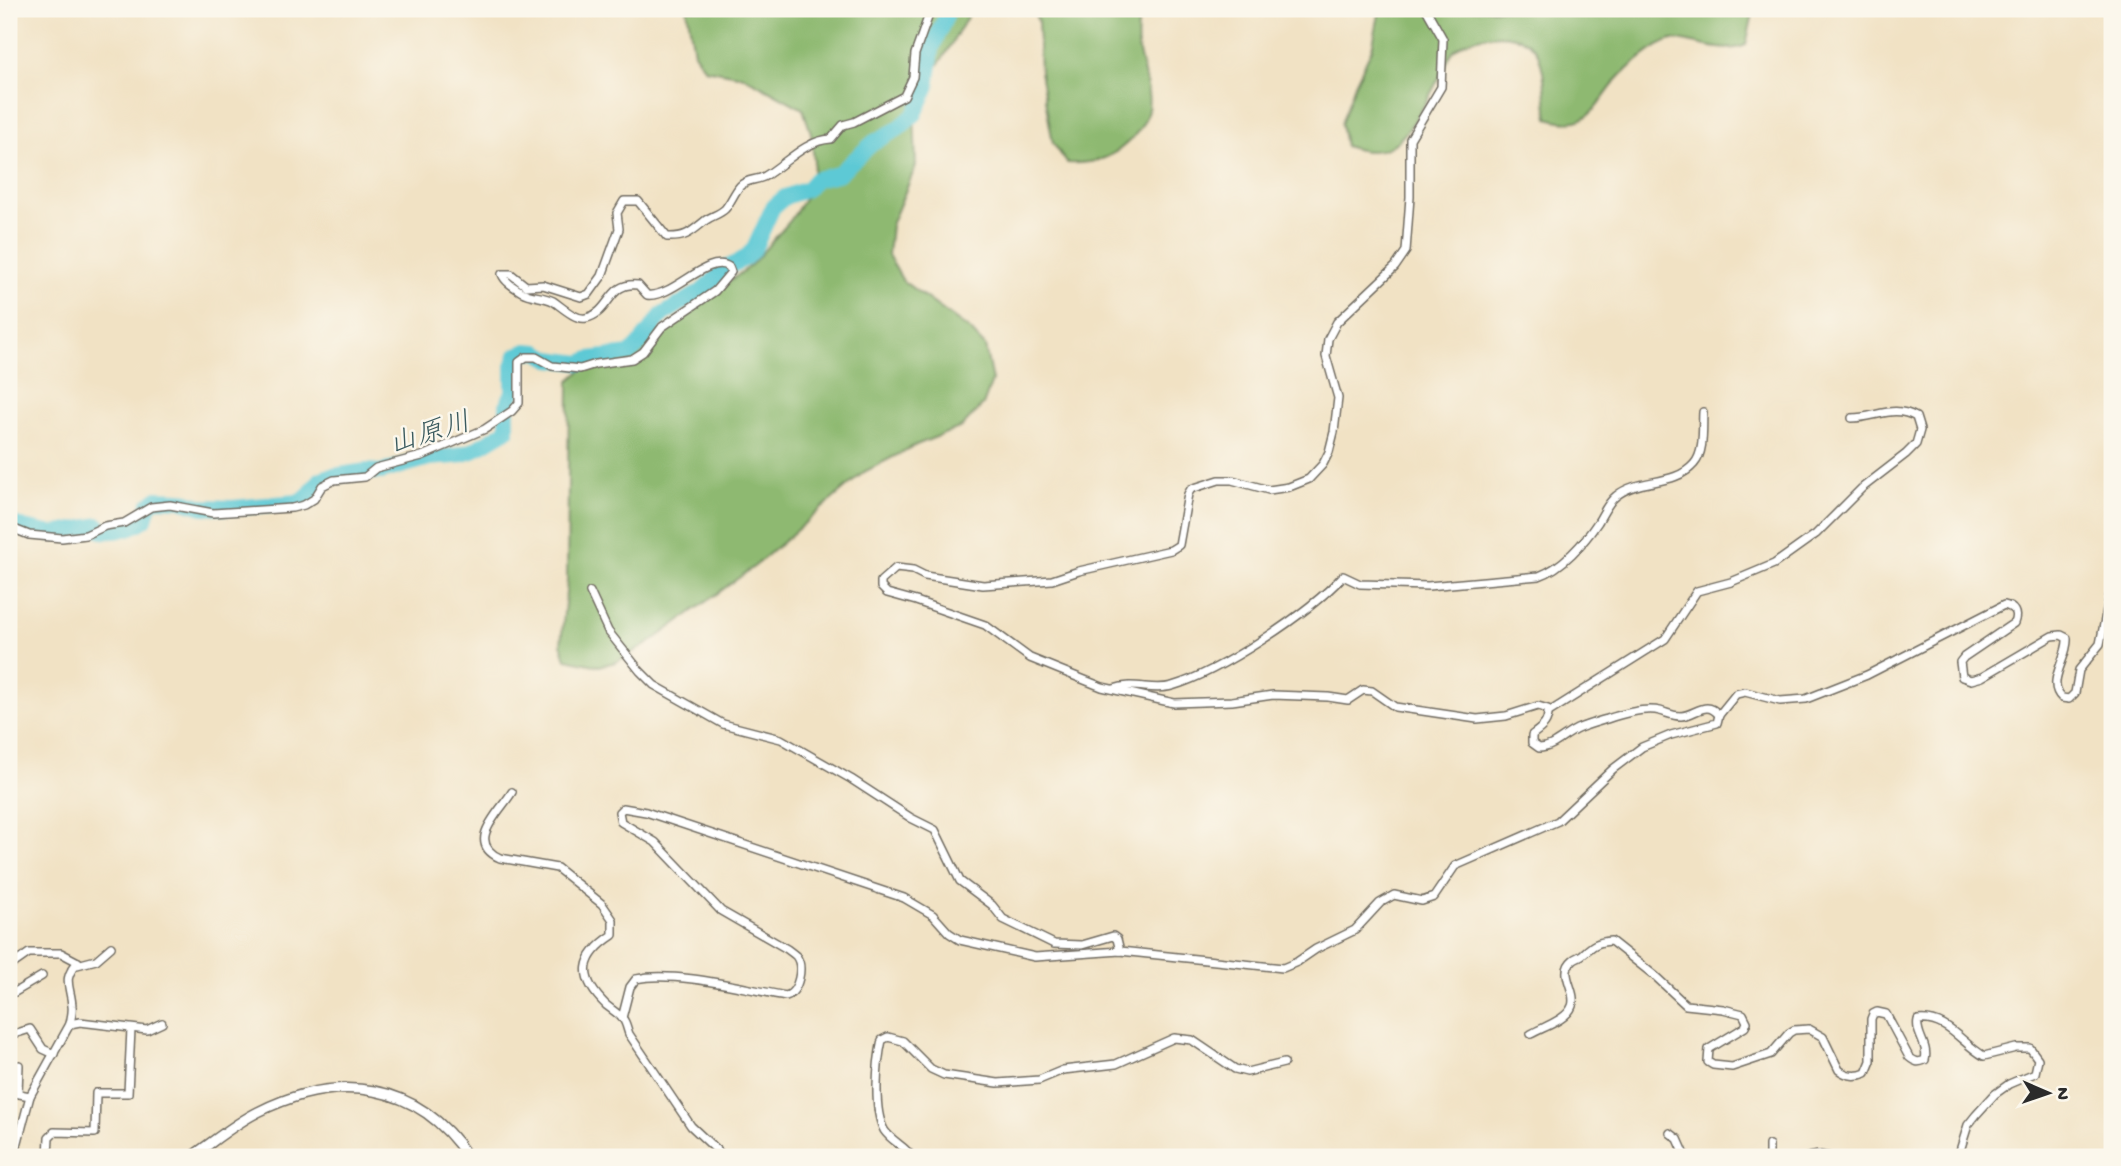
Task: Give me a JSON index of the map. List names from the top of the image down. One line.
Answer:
{"water":["山原川"],"north":"right"}
